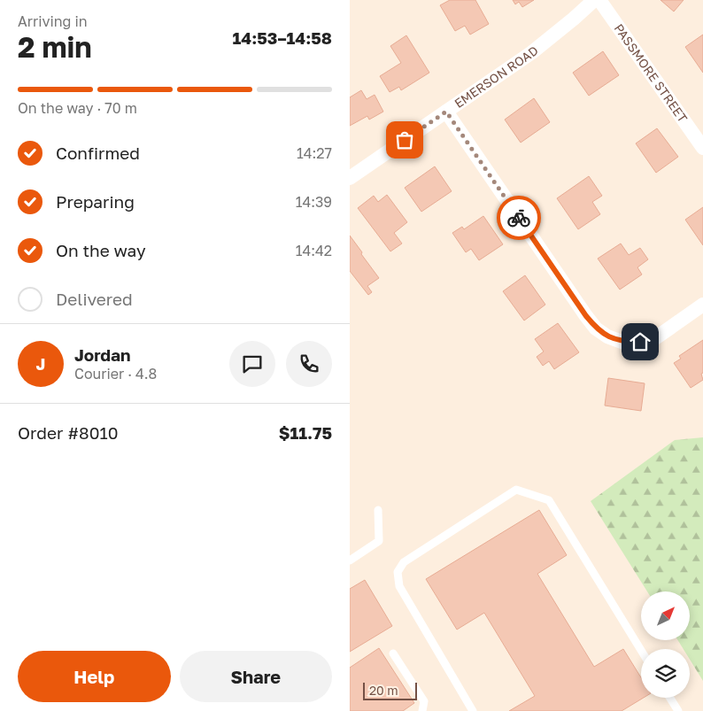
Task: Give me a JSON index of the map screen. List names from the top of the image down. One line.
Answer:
{"streets":{"street":["PASSMORE STREET","EMERSON ROAD"]},"scale_bar":"20 m","north":"top right","page":{"heading":["2 min","Arriving in","14:53–14:58"],"panel":["Jordan","Courier · 4.8","Order #8010","$11.75"],"bar":"On the way · 70 m","list":[["Confirmed","14:27"],["Preparing","14:39"],["On the way","14:42"],"Delivered"],"round":"J","buttons":["Help","Share"],"scale":"20 m"}}
